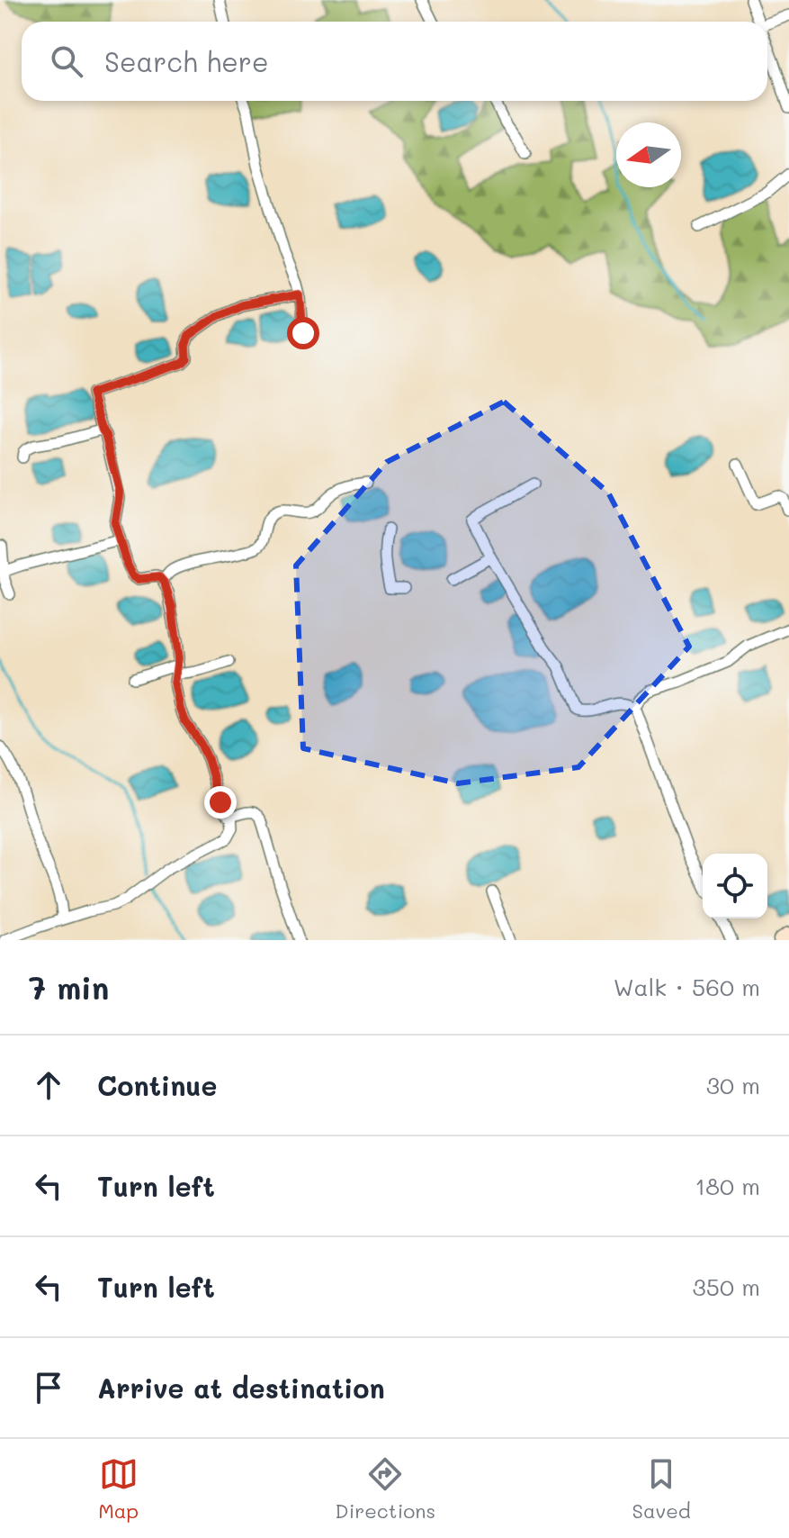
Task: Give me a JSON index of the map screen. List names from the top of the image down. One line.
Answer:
{"north":"left","page":{"search":"Search here","heading":["7 min","Walk · 560 m"],"list":[["Continue","30 m"],["Turn left","180 m"],["Turn left","350 m"],"Arrive at destination"],"nav":["Map","Directions","Saved"]}}
